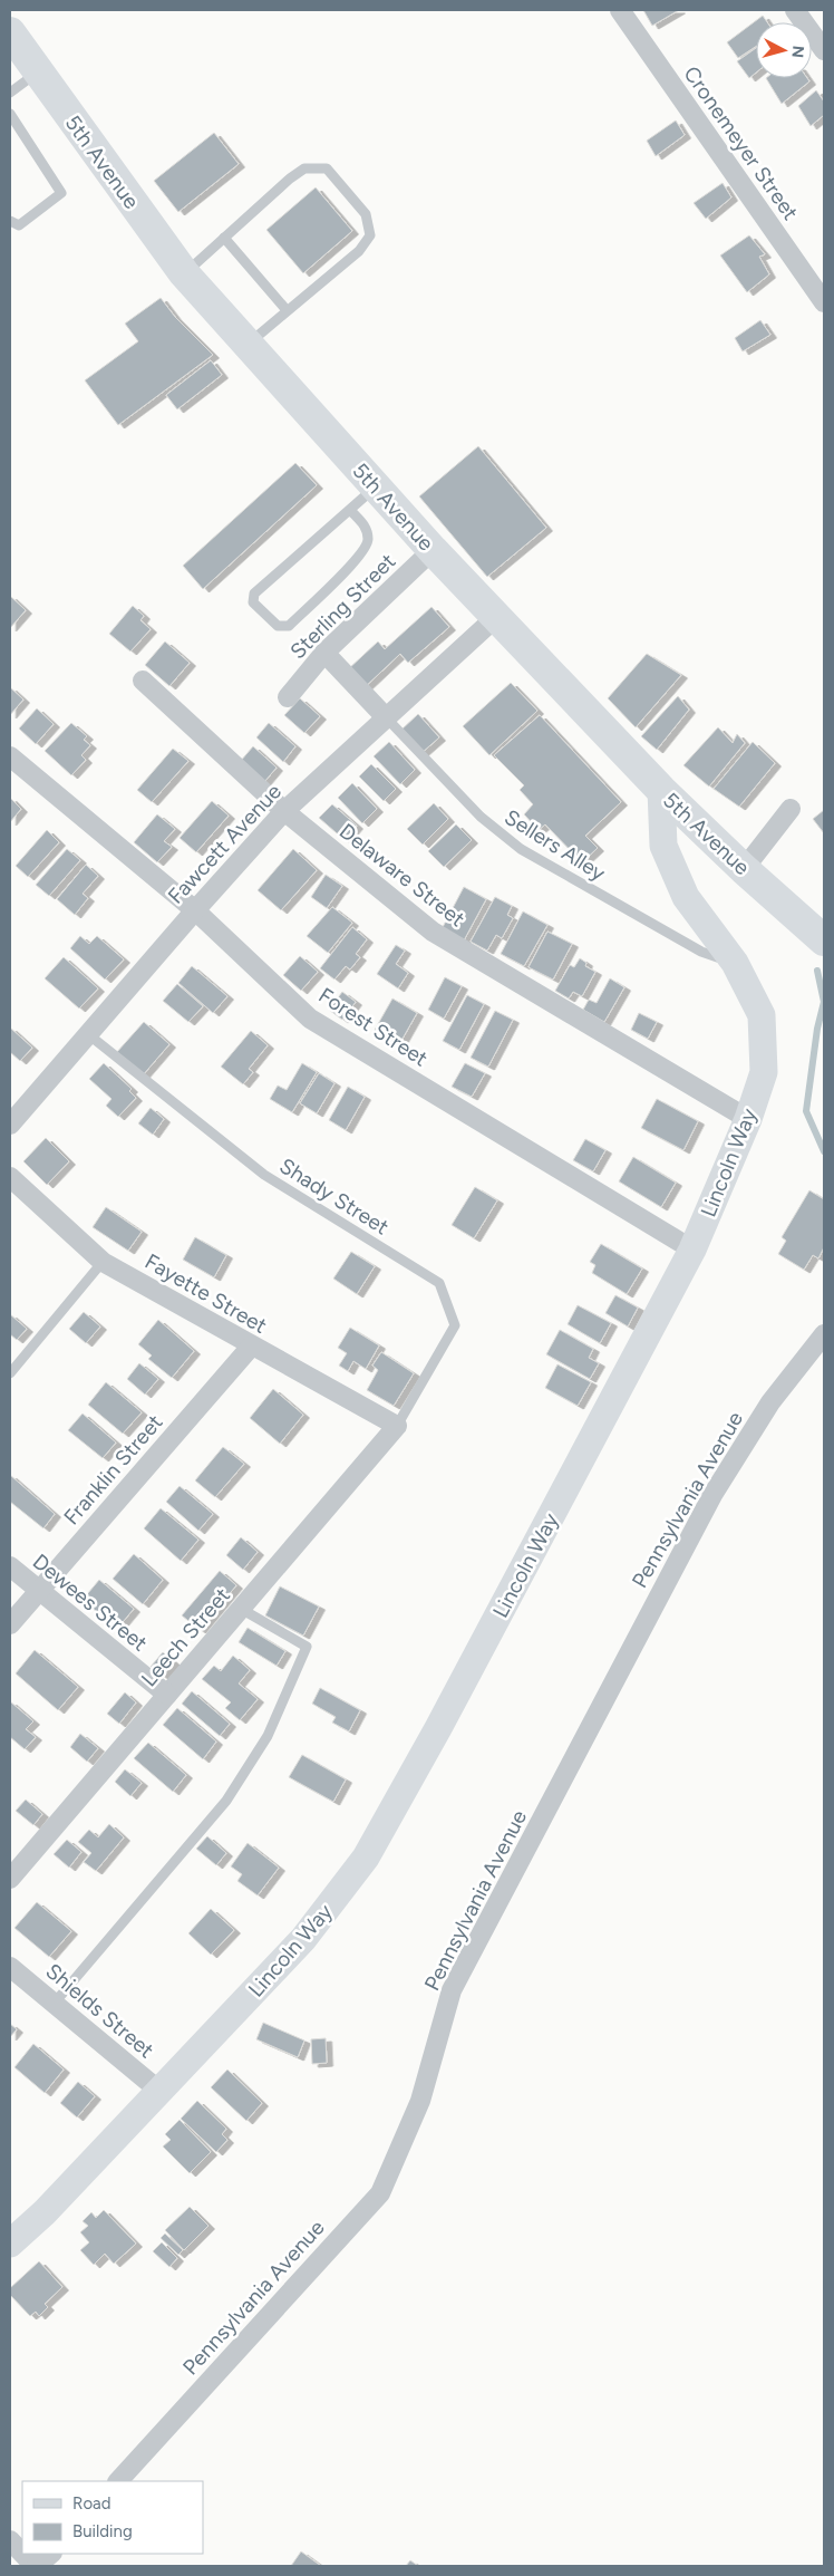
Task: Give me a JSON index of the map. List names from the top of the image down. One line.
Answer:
{"streets":{"main road":["5th Avenue","Lincoln Way"],"street":["Cronemeyer Street","Sterling Street","Fawcett Avenue","Delaware Street","Forest Street","Fayette Street","Franklin Street","Pennsylvania Avenue","Dewees Street","Leech Street","Shields Street"],"lane":["Sellers Alley","Shady Street"]},"crossings":[["5th Avenue","Sterling Street"],["5th Avenue","Fawcett Avenue"],["5th Avenue","Lincoln Way"],["Fawcett Avenue","Sellers Alley"],["Fawcett Avenue","Delaware Street"],["Fawcett Avenue","Forest Street"],["Fawcett Avenue","Shady Street"],["Sellers Alley","Lincoln Way"],["Delaware Street","Lincoln Way"],["Forest Street","Lincoln Way"],["Lincoln Way","Shields Street"],["Shady Street","Fayette Street"],["Shady Street","Leech Street"],["Fayette Street","Franklin Street"],["Fayette Street","Leech Street"],["Franklin Street","Dewees Street"],["Dewees Street","Leech Street"]],"legend":["Road","Building"],"north":"right"}
